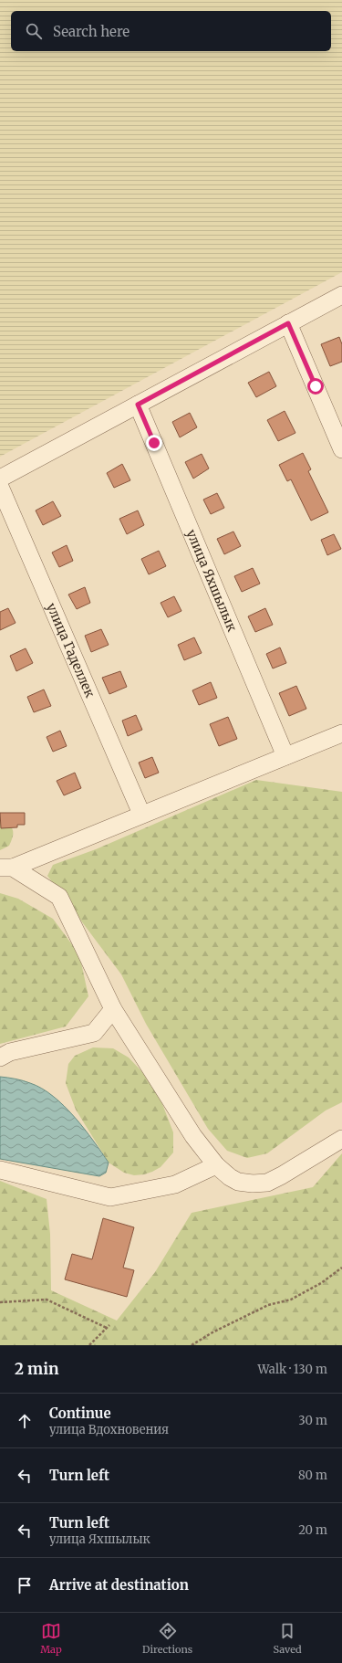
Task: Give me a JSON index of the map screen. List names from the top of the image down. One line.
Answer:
{"streets":{"street":["улица Яхшылык","улица Гаделлек"]},"page":{"search":"Search here","heading":["2 min","Walk · 130 m"],"list":[["Continue","улица Вдохновения","30 m"],["Turn left","80 m"],["Turn left","улица Яхшылык","20 m"],"Arrive at destination"],"nav":["Map","Directions","Saved"]}}
